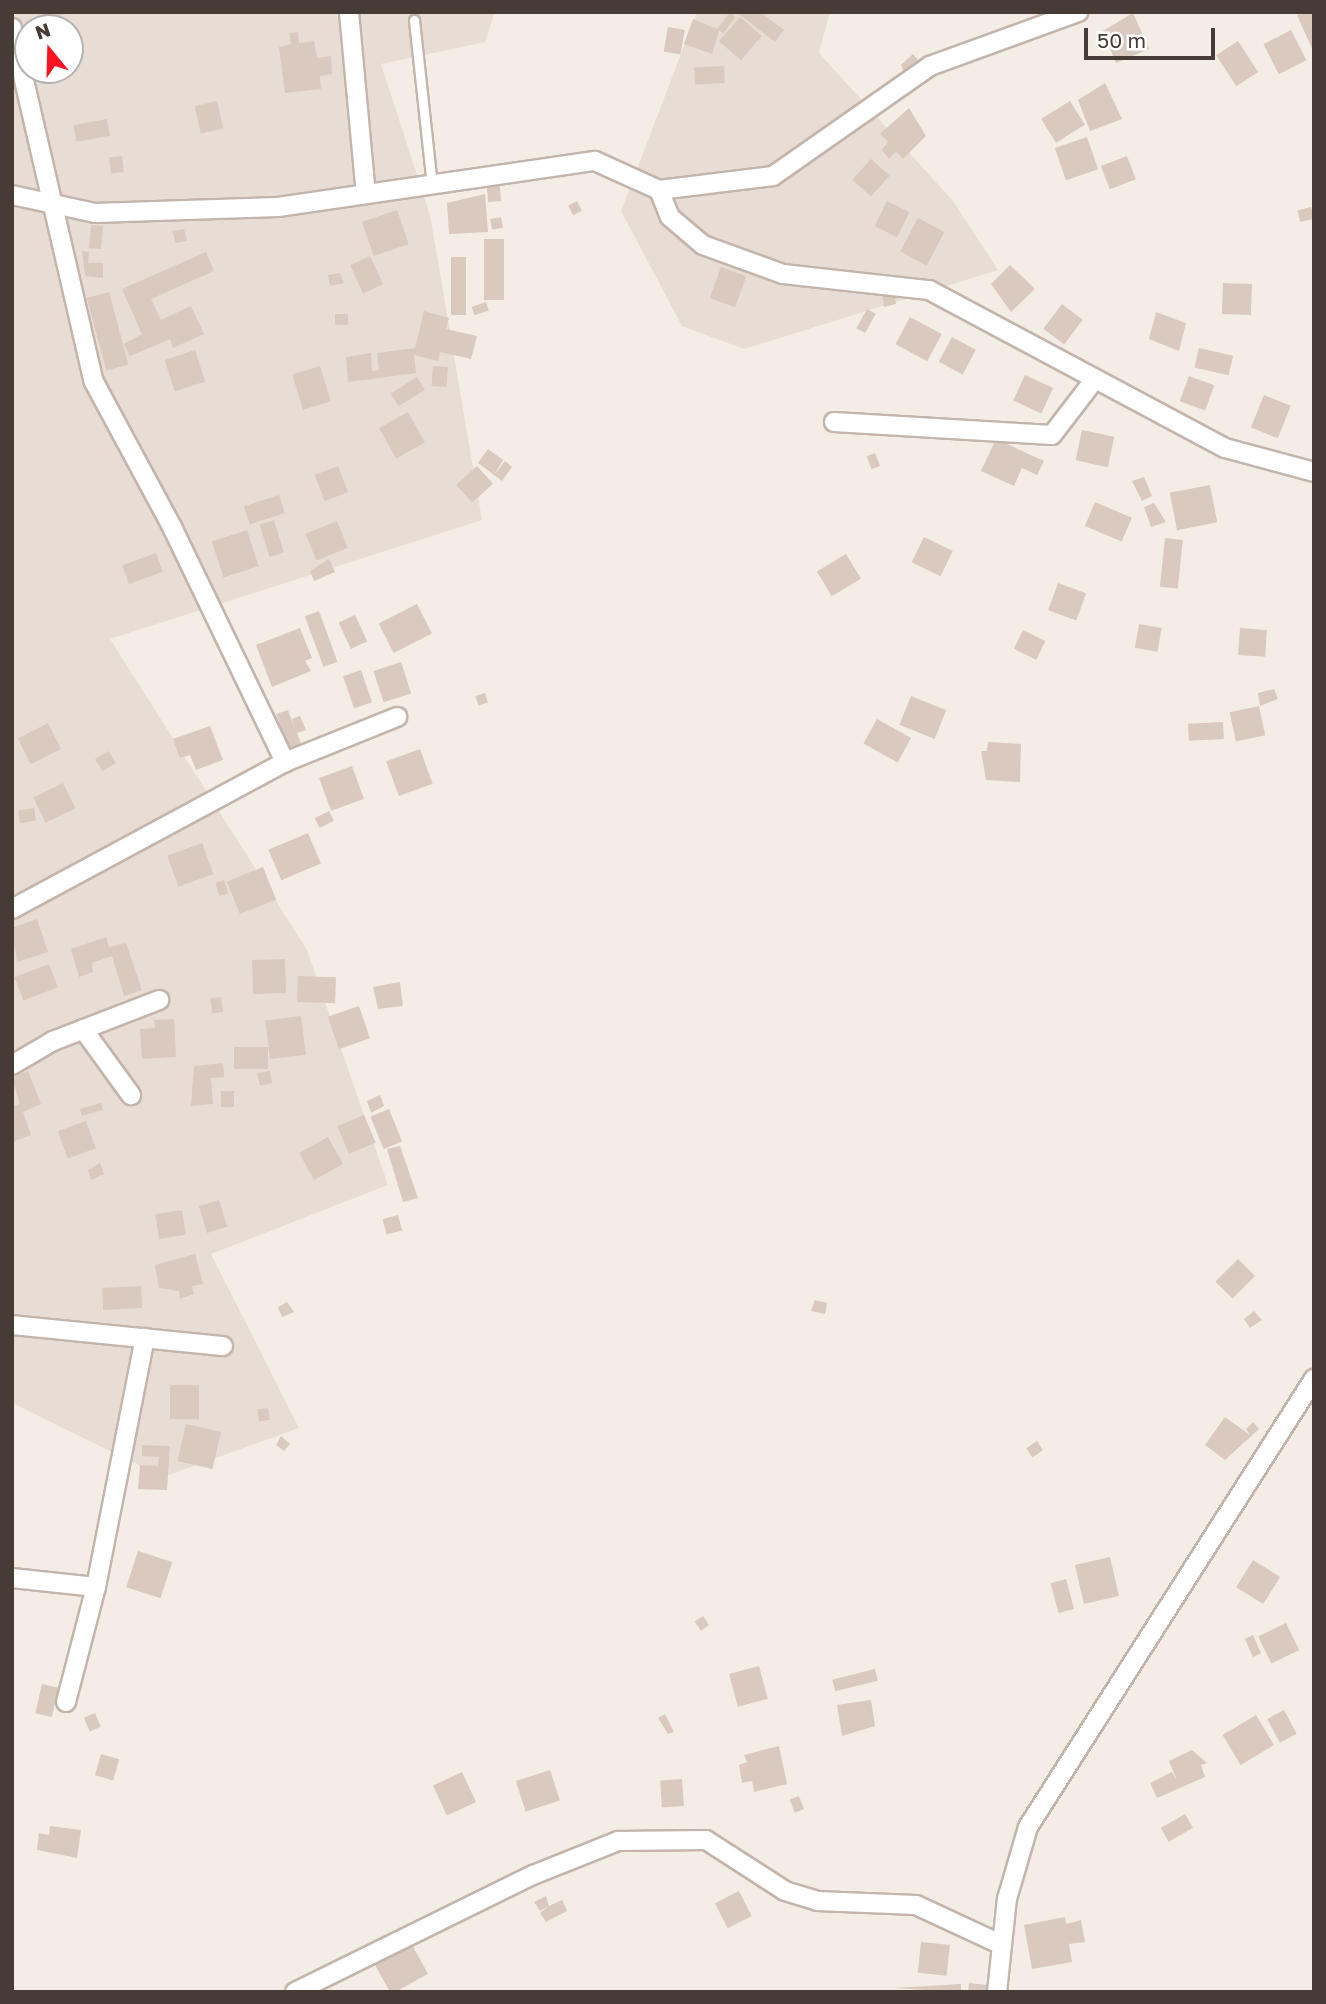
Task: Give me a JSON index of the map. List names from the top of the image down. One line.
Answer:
{"scale_bar":"50 m","north":"top"}
